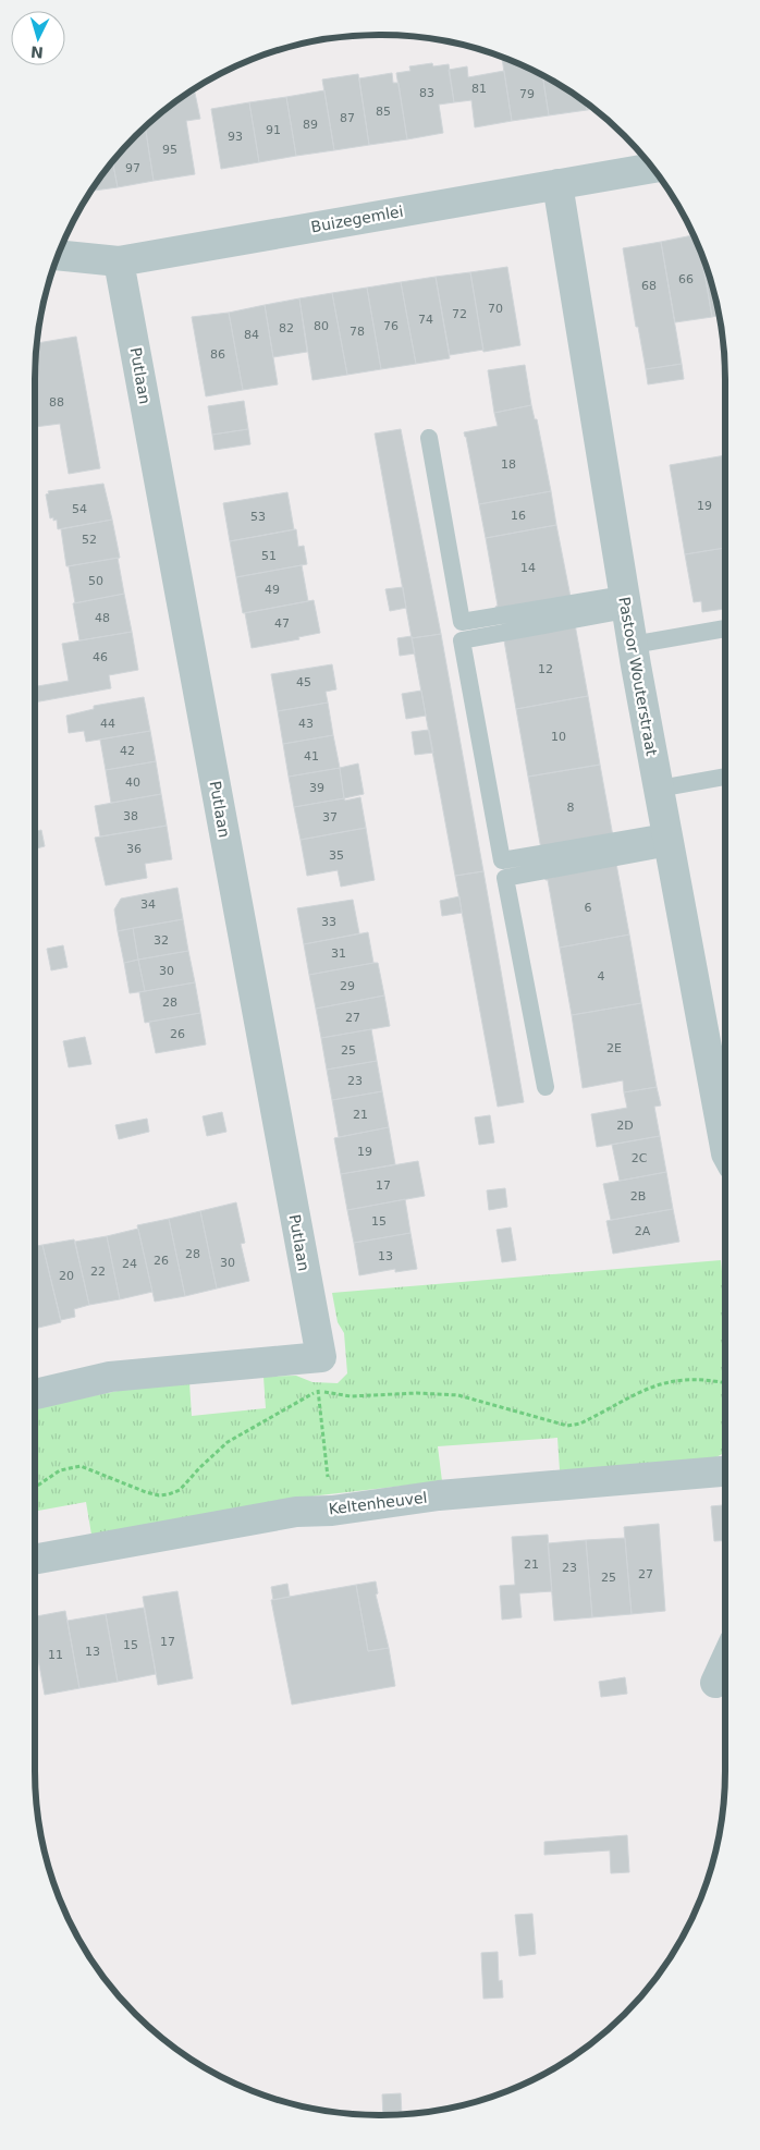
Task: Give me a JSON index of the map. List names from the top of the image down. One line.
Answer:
{"streets":{"street":["Buizegemlei","Putlaan","Pastoor Wouterstraat","Keltenheuvel"]},"crossings":[["Buizegemlei","Putlaan"],["Buizegemlei","Pastoor Wouterstraat"]],"house_numbers":["81","83","79","85","87","89","91","93","95","97","66","68","70","72","74","80","76","82","78","84","86","88","18","19","54","16","53","52","51","14","50","49","48","47","46","12","45","44","43","10","42","41","40","39","8","38","37","36","35","34","6","33","32","31","30","4","29","28","27","26","2E","25","23","21","2D","19","2C","17","2B","15","2A","28","13","26","30","24","22","20","21","23","27","25","17","15","13","11"],"north":"bottom"}
